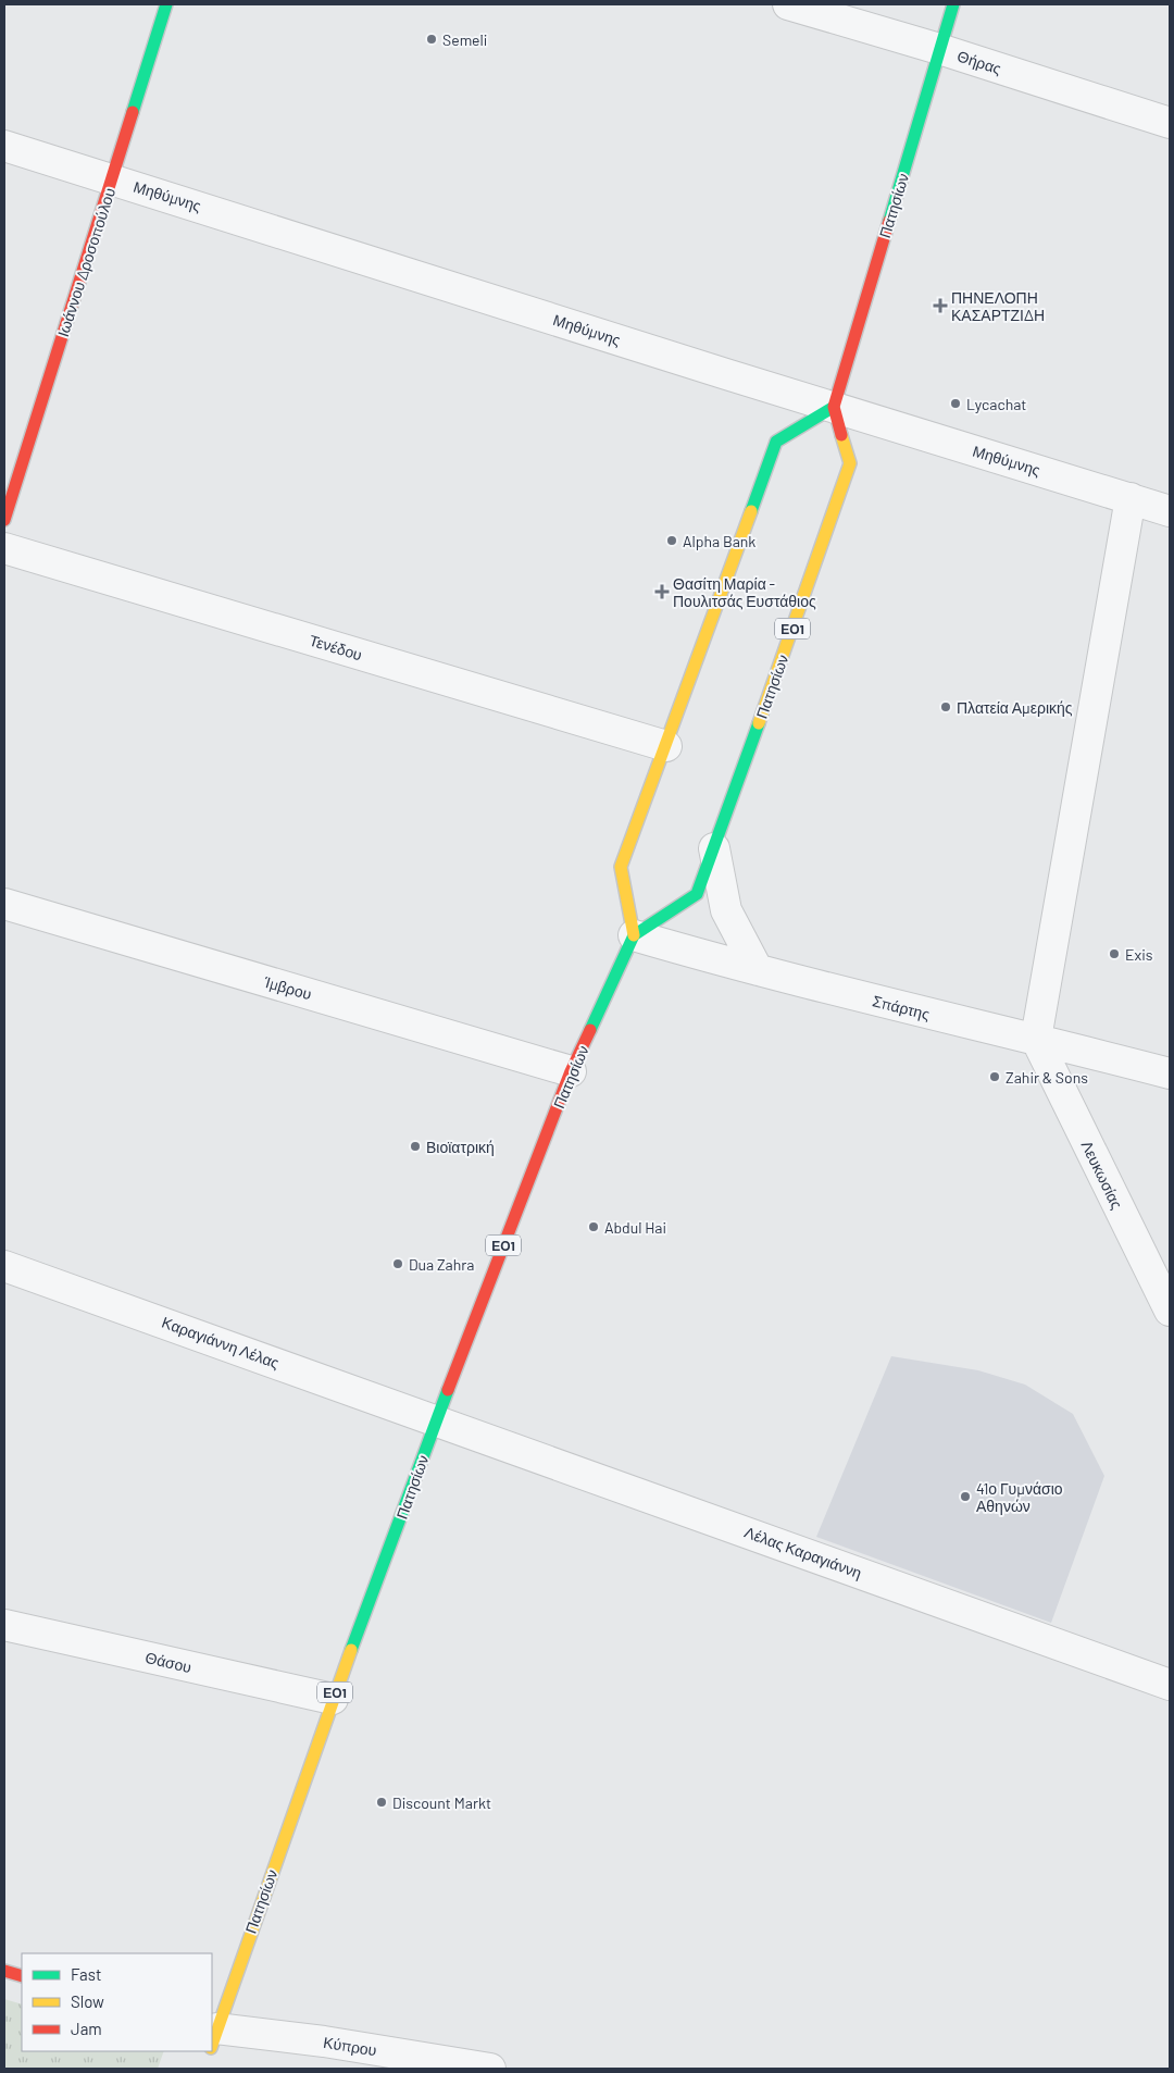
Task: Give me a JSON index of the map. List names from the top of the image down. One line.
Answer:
{"streets":{"main road":["Πατησίων","Ιωάννου Δροσοπούλου","ΕΟ1"],"street":["Θήρας","Μηθύμνης","Τενέδου","Ίμβρου","Σπάρτης","Λευκωσίας","Καραγιάννη Λέλας","Λέλας Καραγιάννη","Θάσου","Κύπρου"]},"crossings":[["Θήρας","Πατησίων"],["Μηθύμνης","Πατησίων"],["Μηθύμνης","Ιωάννου Δροσοπούλου"],["Πατησίων","Ίμβρου"],["Πατησίων","Σπάρτης"],["Πατησίων","Καραγιάννη Λέλας"],["Πατησίων","Λέλας Καραγιάννη"],["Πατησίων","Θάσου"],["Σπάρτης","Λευκωσίας"],["Καραγιάννη Λέλας","Λέλας Καραγιάννη"]],"places":{"other":["Semeli","Lycachat","Alpha Bank","Πλατεία Αμερικής","Exis","Zahir & Sons","Βιοϊατρική","Abdul Hai","Dua Zahra","41ο Γυμνάσιο Αθηνών","Discount Markt"],"health":["ΠΗΝΕΛΟΠΗ ΚΑΣΑΡΤΖΙΔΗ","Θασίτη Μαρία - Πουλιτσάς Ευστάθιος"]},"legend":["Fast","Slow","Jam"]}
